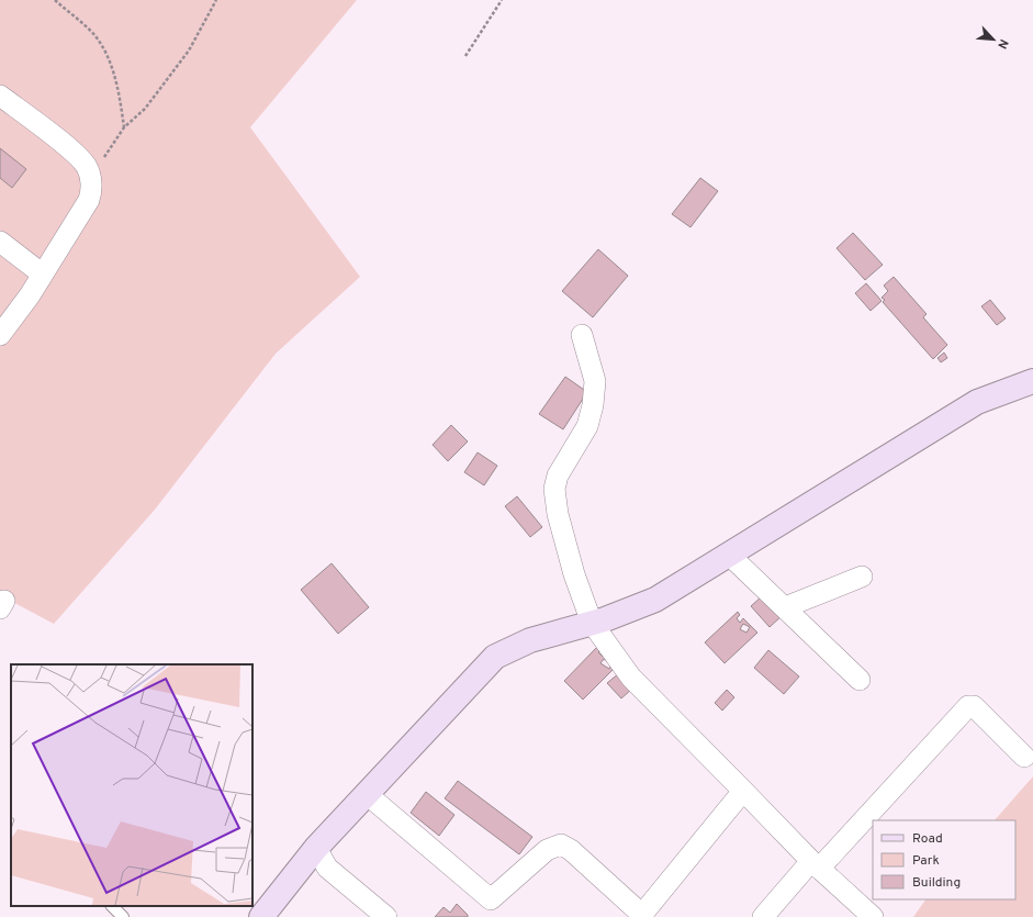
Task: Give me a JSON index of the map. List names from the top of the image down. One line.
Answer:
{"legend":["Road","Park","Building"],"north":"bottom right"}
